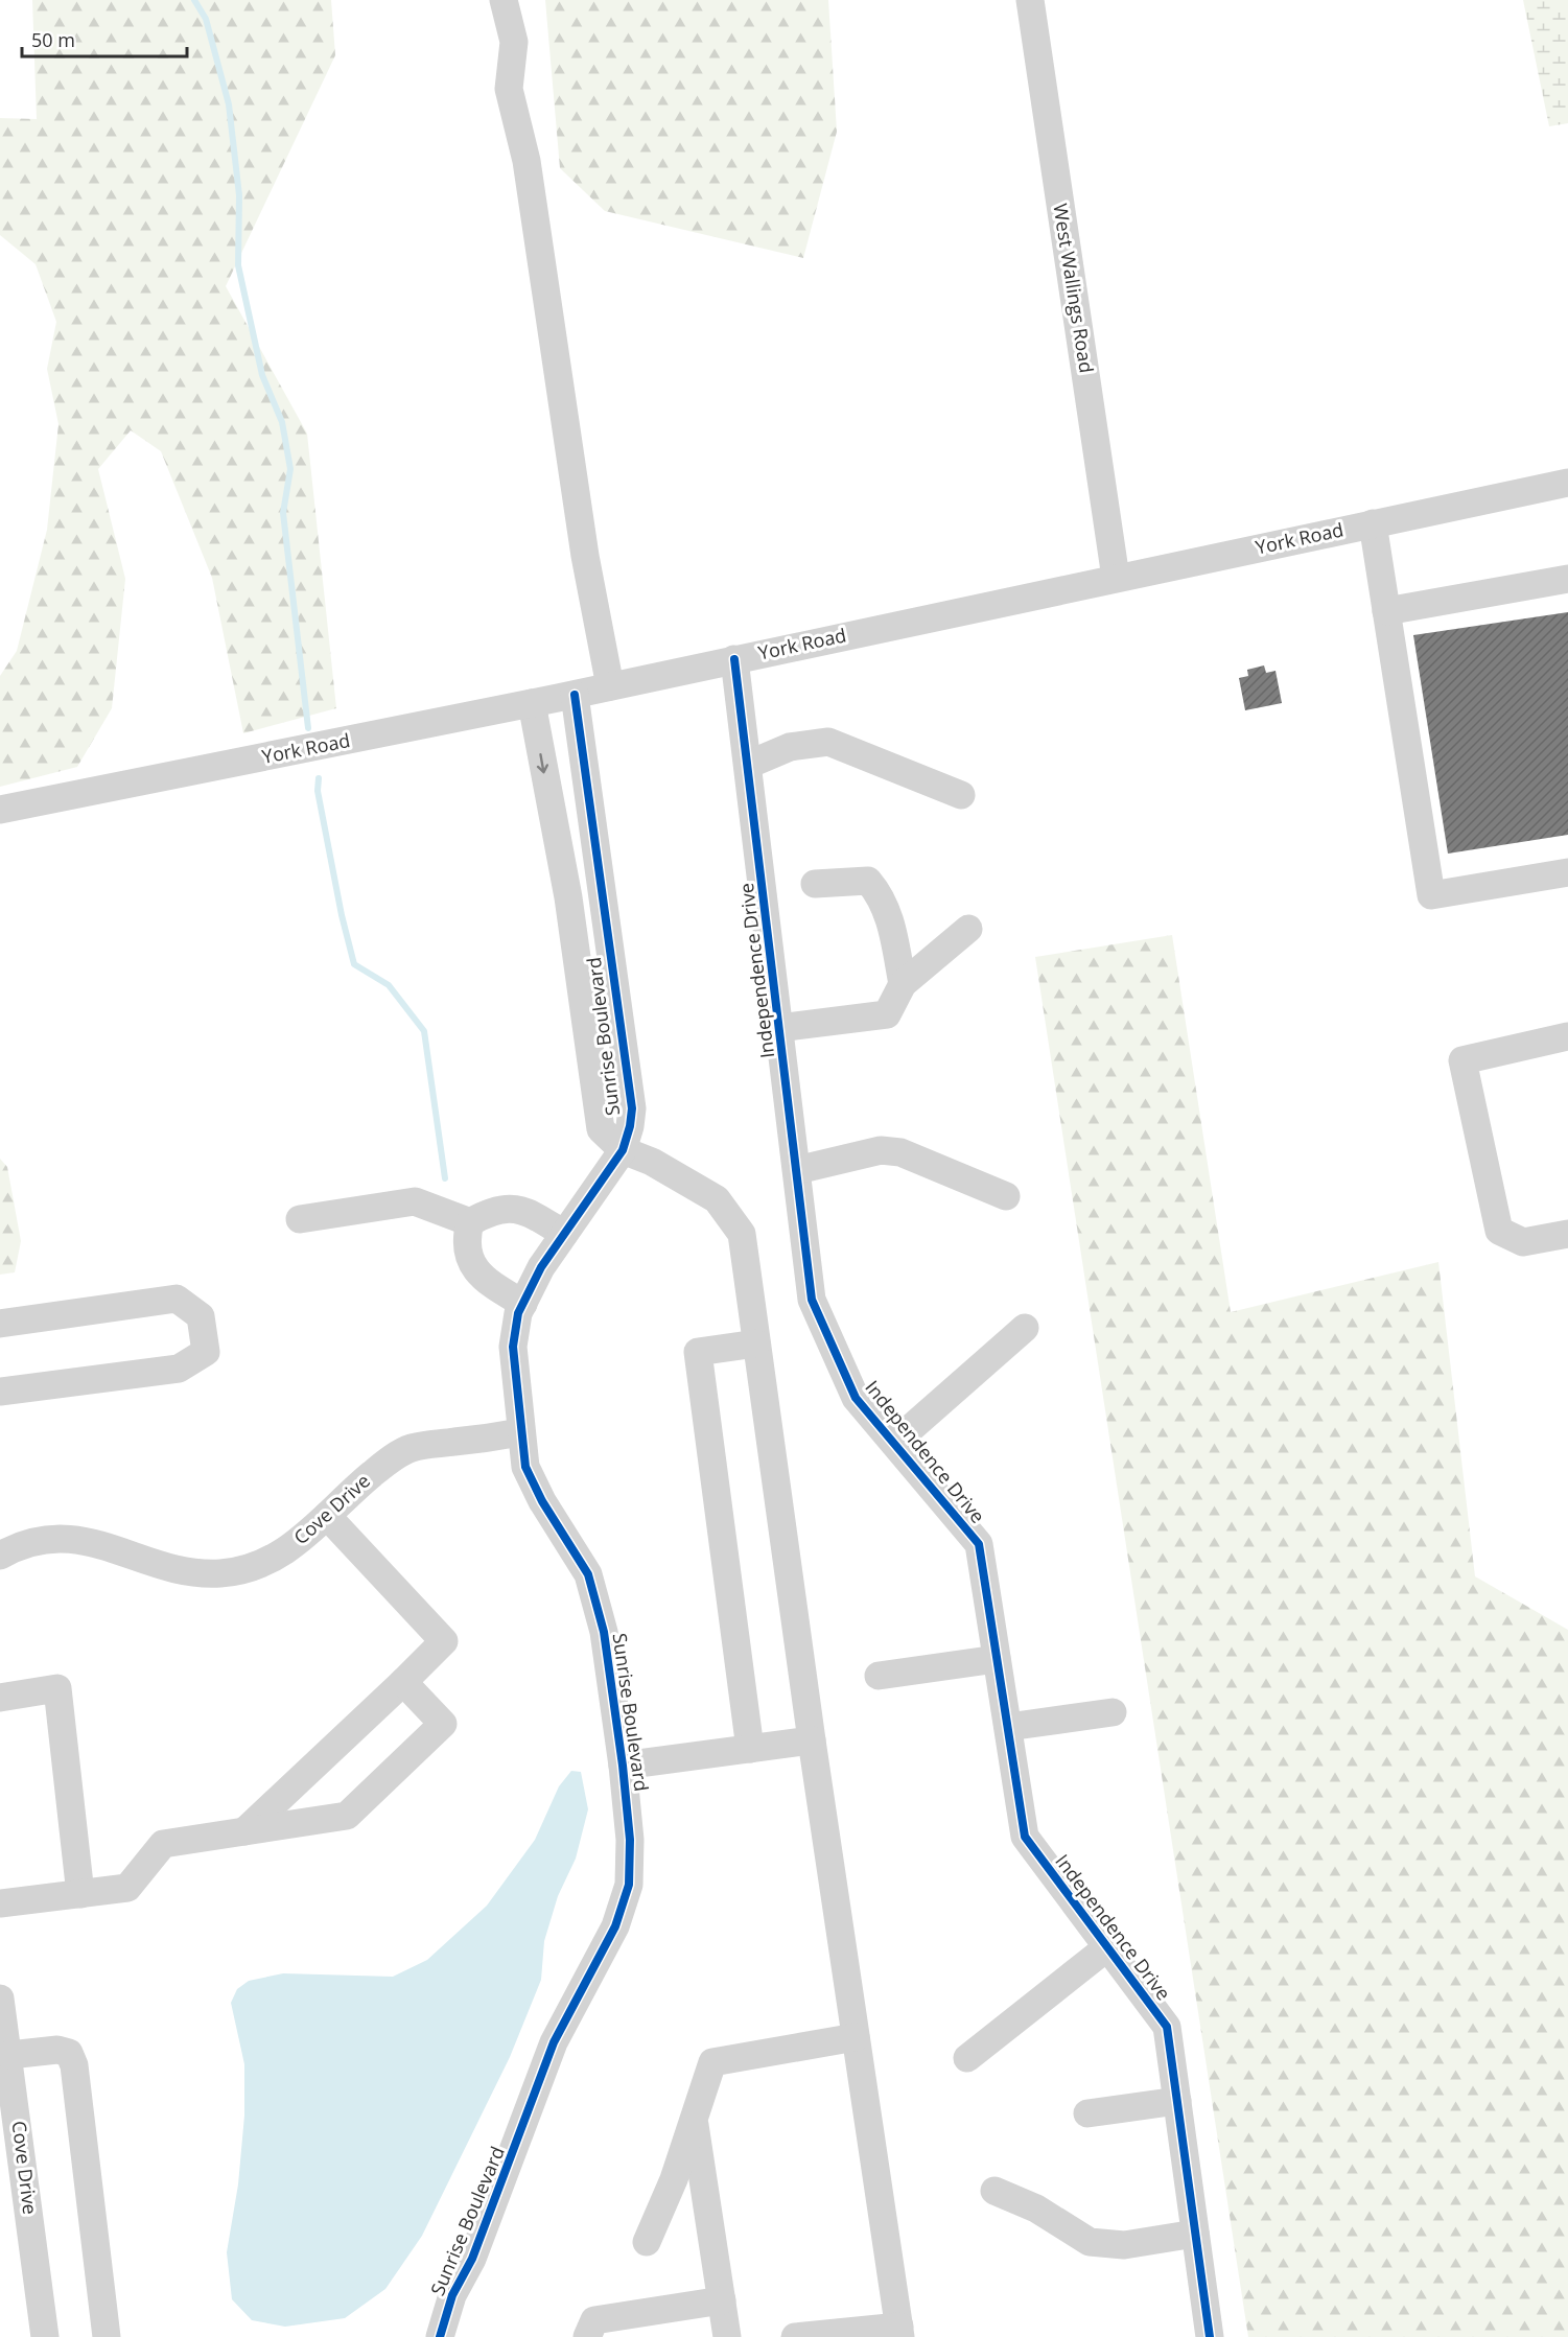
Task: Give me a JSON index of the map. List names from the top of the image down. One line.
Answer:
{"streets":{"street":["West Wallings Road","York Road","Independence Drive","Sunrise Boulevard","Cove Drive"]},"crossings":[["West Wallings Road","York Road"],["York Road","Independence Drive"],["York Road","Sunrise Boulevard"],["Sunrise Boulevard","Cove Drive"]],"scale_bar":"50 m"}
